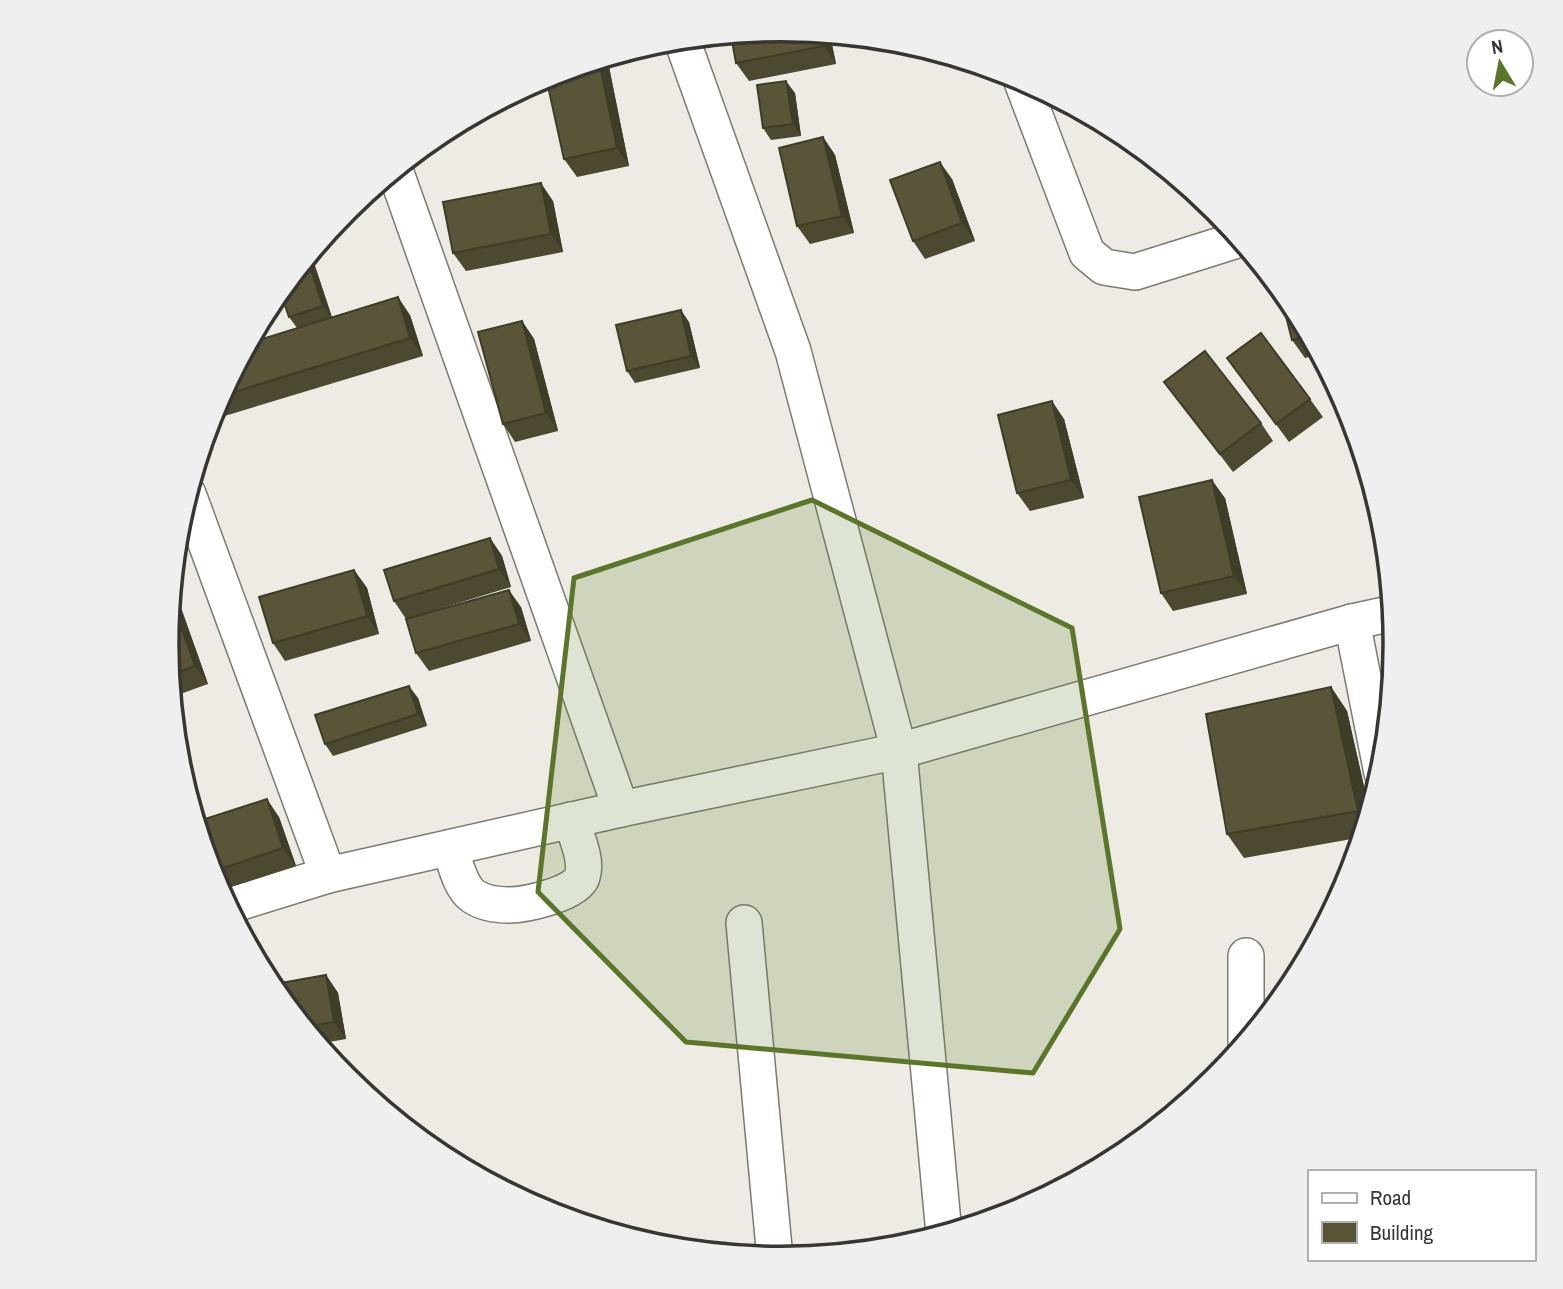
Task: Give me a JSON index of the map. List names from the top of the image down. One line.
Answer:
{"legend":["Road","Building"],"north":"top"}
